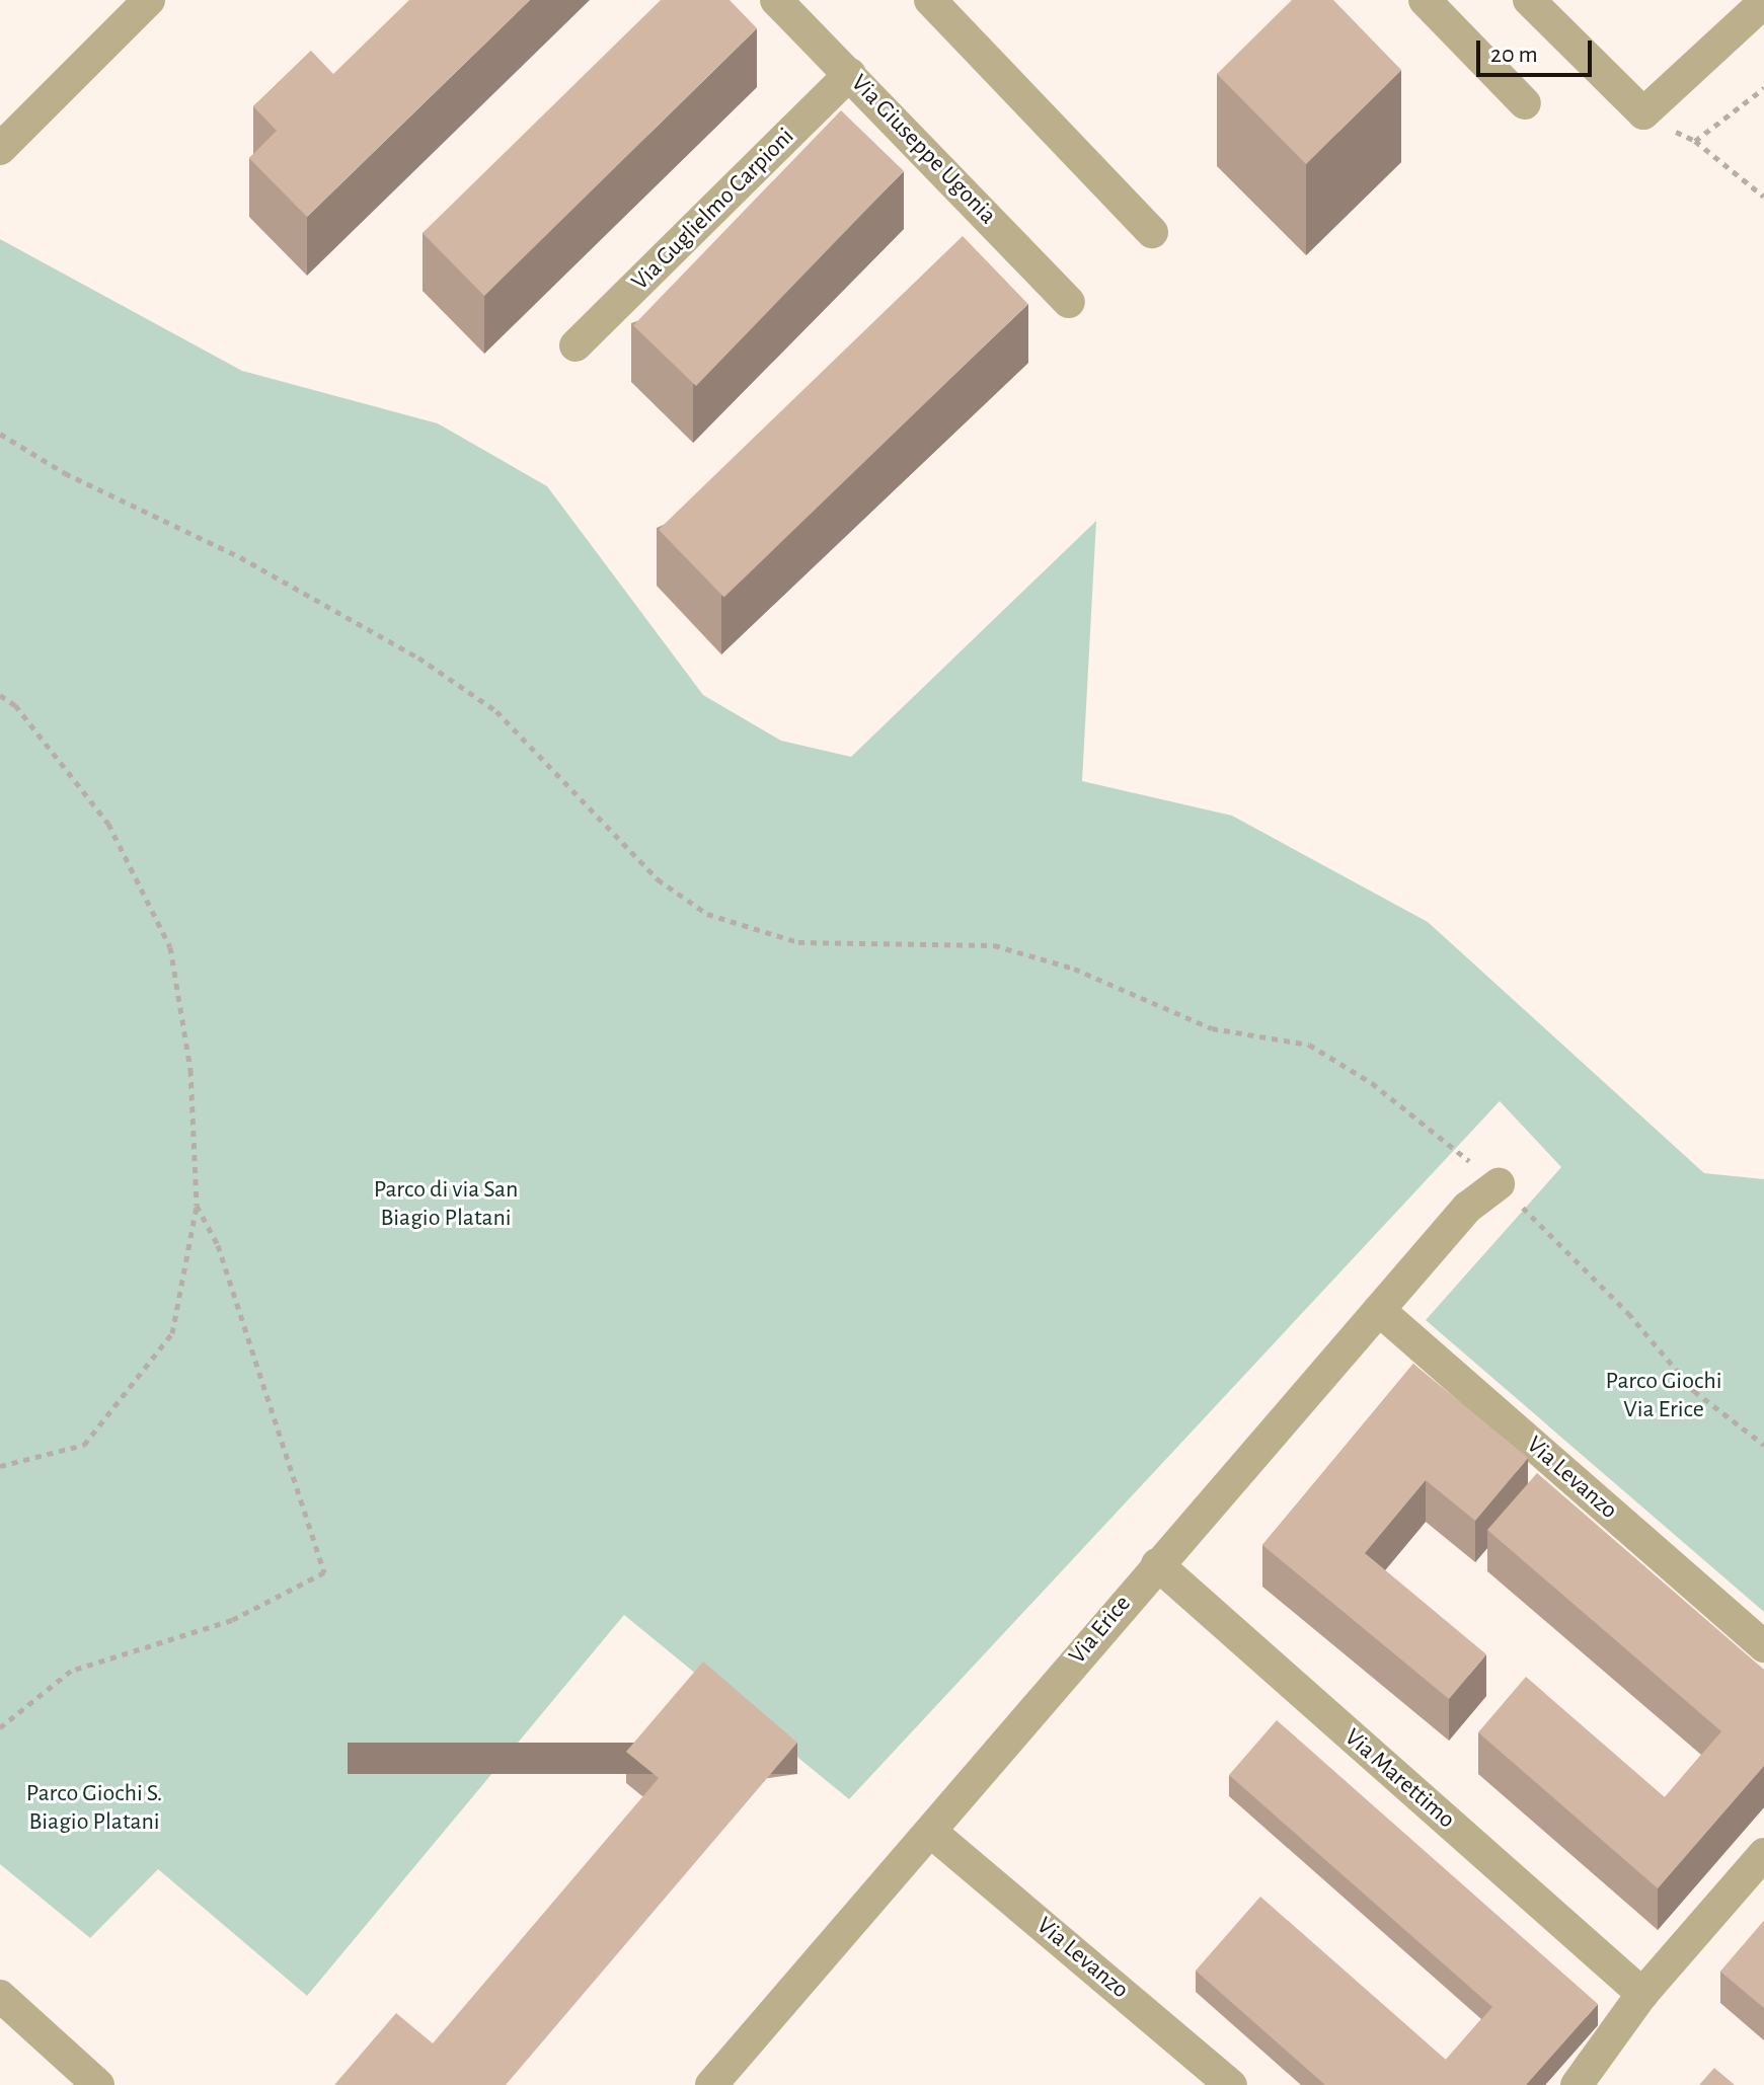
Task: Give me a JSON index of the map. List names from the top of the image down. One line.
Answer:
{"streets":{"street":["Via Giuseppe Ugonia","Via Guglielmo Carpioni","Via Levanzo","Via Erice","Via Marettimo"]},"crossings":[["Via Giuseppe Ugonia","Via Guglielmo Carpioni"],["Via Levanzo","Via Erice"],["Via Erice","Via Marettimo"]],"parks":["Parco di via San Biagio Platani","Parco Giochi Via Erice","Parco Giochi S. Biagio Platani"],"scale_bar":"20 m"}
